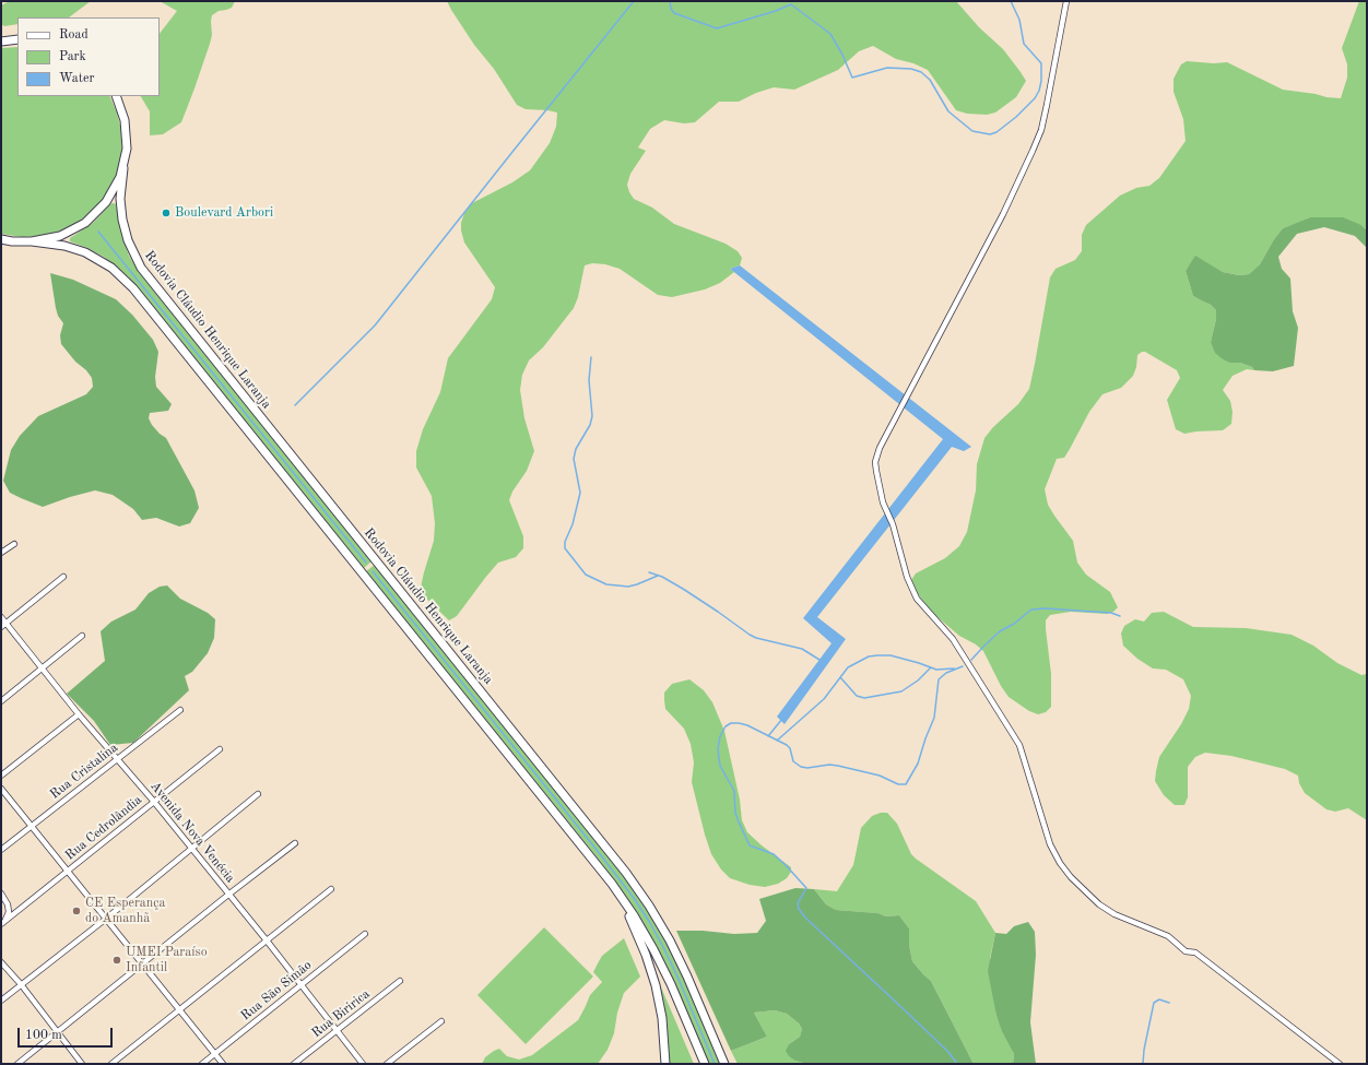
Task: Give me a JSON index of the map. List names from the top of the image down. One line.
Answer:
{"streets":{"main road":["Rodovia Cláudio Henrique Laranja"],"street":["Rua Cristalina","Rua Cedrolândia","Avenida Nova Venécia","Rua São Simão","Rua Biririca"]},"crossings":[["Rua Cristalina","Avenida Nova Venécia"],["Rua Cedrolândia","Avenida Nova Venécia"],["Avenida Nova Venécia","Rua São Simão"],["Avenida Nova Venécia","Rua Biririca"]],"places":["Boulevard Arbori","CE Esperança do Amanhã","UMEI Paraíso Infantil"],"legend":["Road","Park","Water"],"scale_bar":"100 m"}
